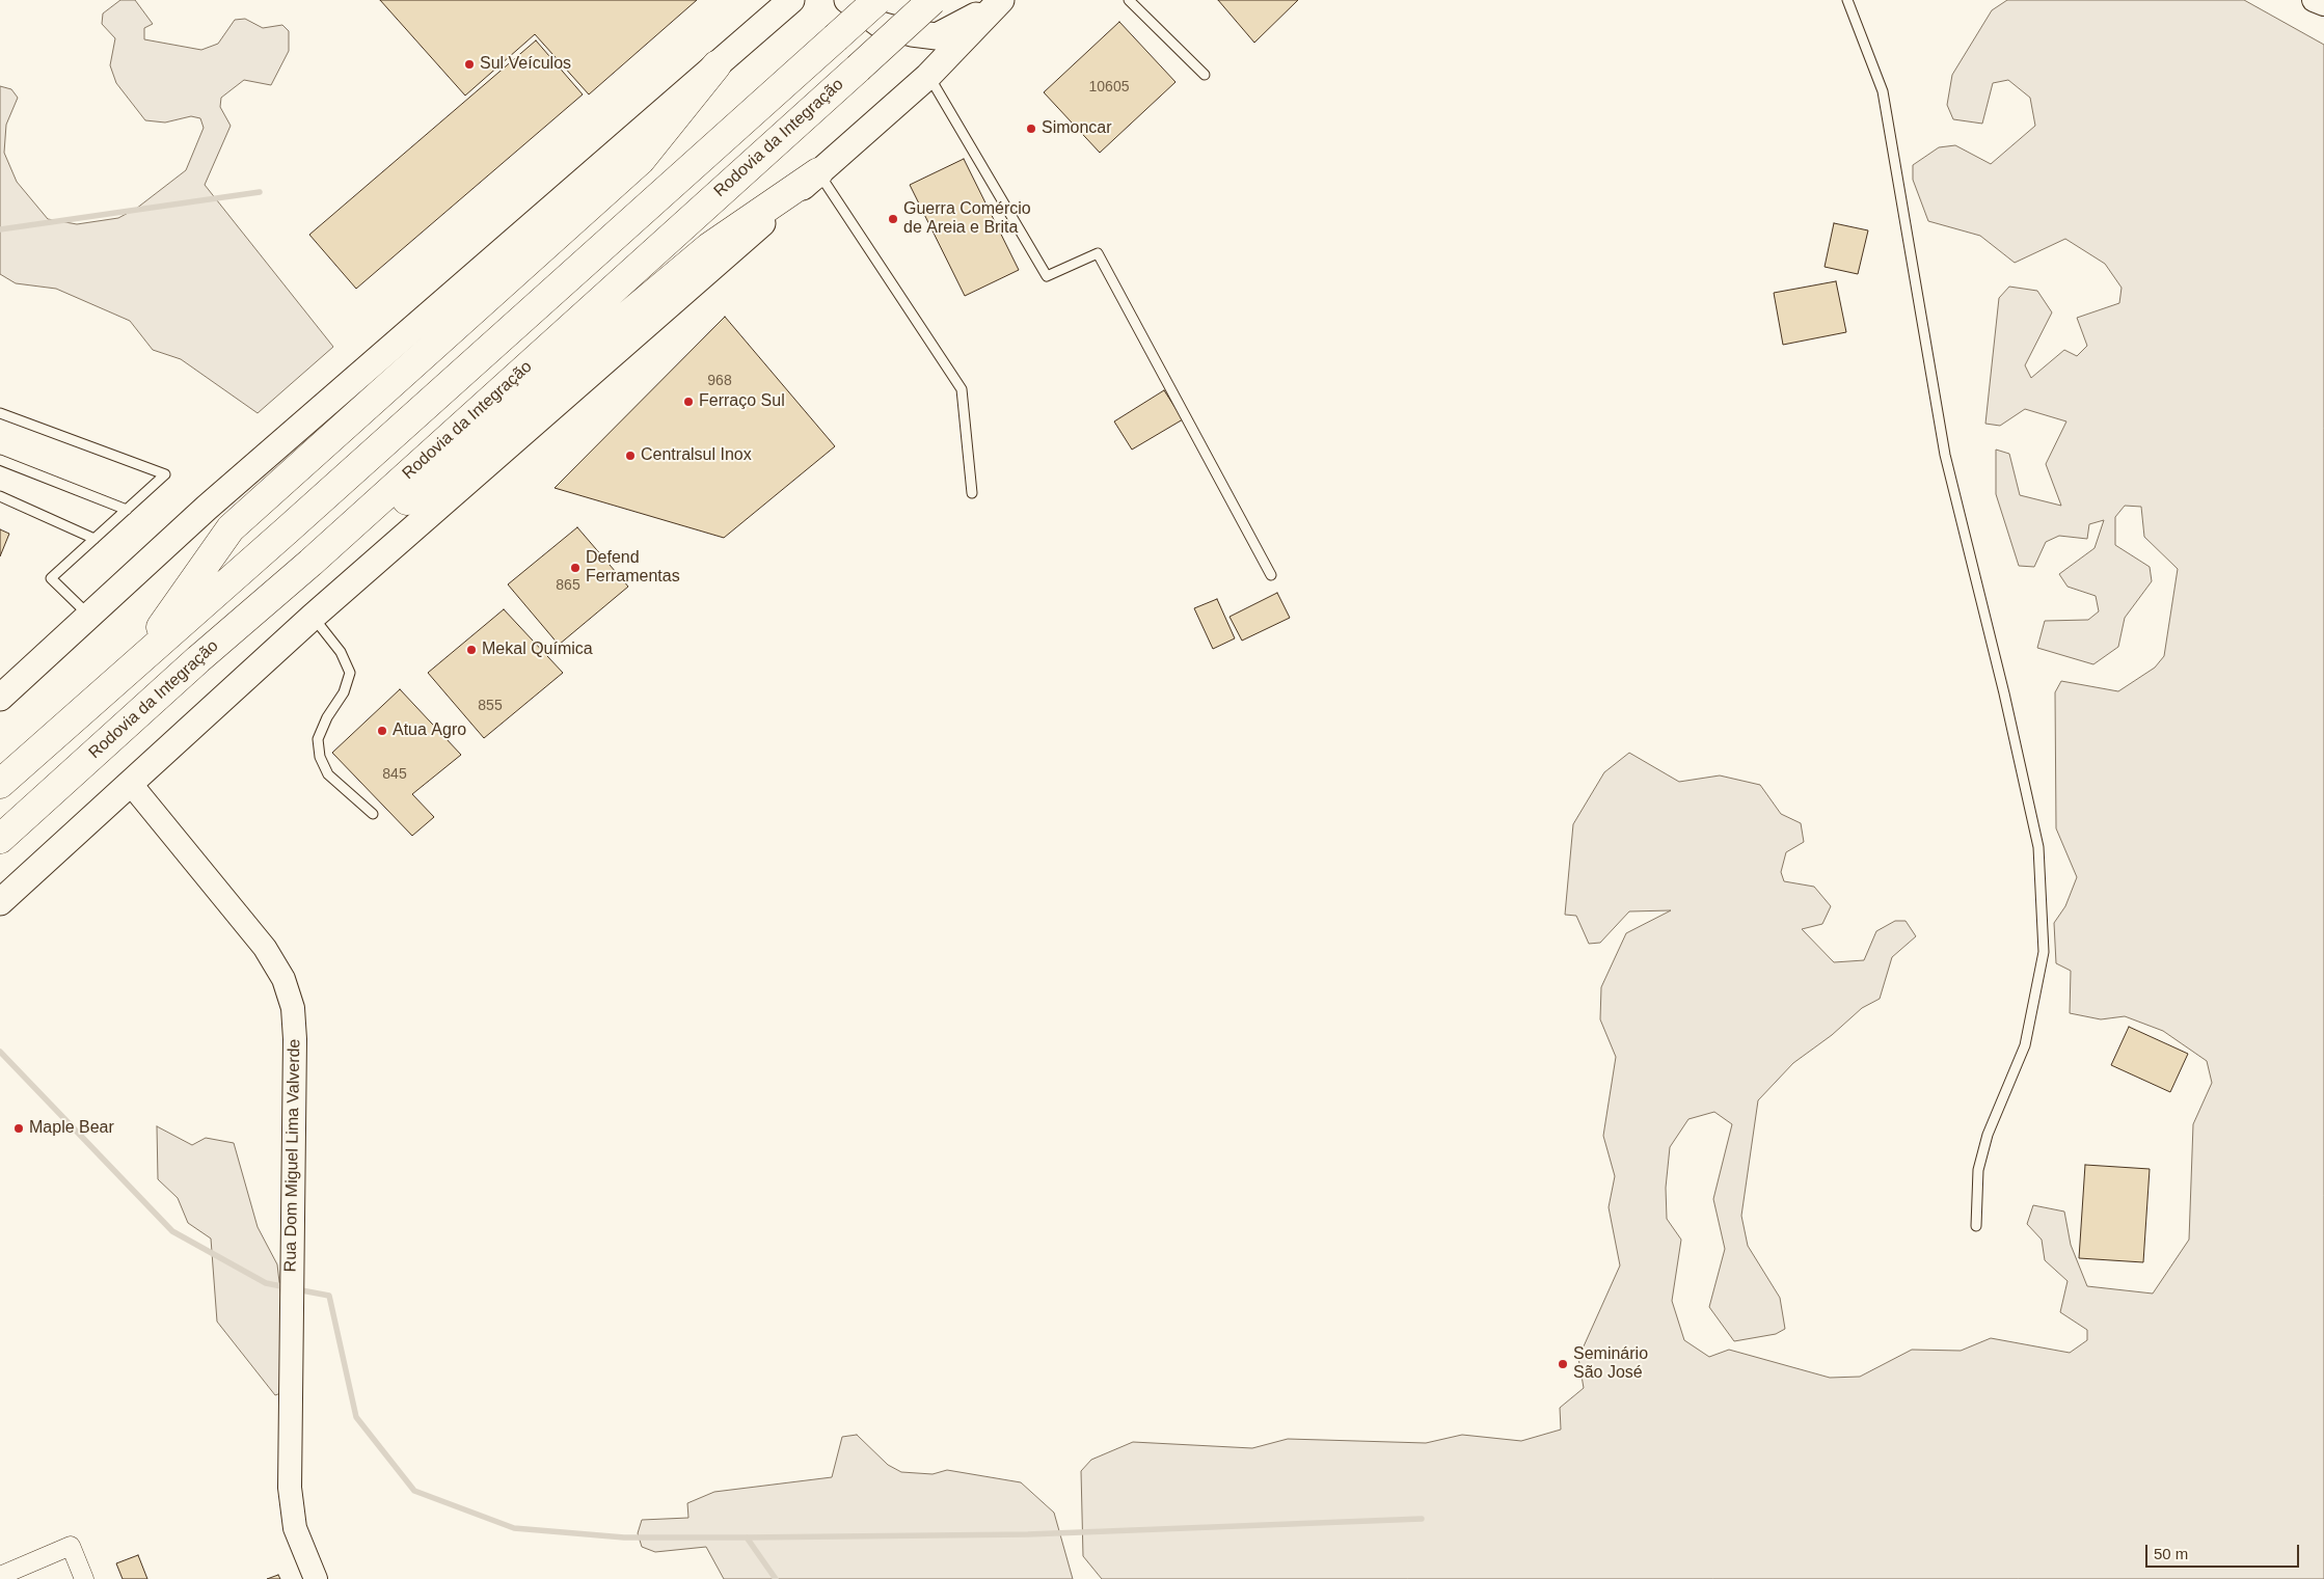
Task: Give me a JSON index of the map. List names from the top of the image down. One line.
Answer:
{"streets":{"highway":["Rodovia da Integração"],"street":["Rua Dom Miguel Lima Valverde"]},"places":["Sul Veículos","Simoncar","Guerra Comércio de Areia e Brita","Ferraço Sul","Centralsul Inox","Defend Ferramentas","Mekal Química","Atua Agro","Maple Bear","Seminário São José"],"house_numbers":["10605","968","865","855","845"],"scale_bar":"50 m"}
